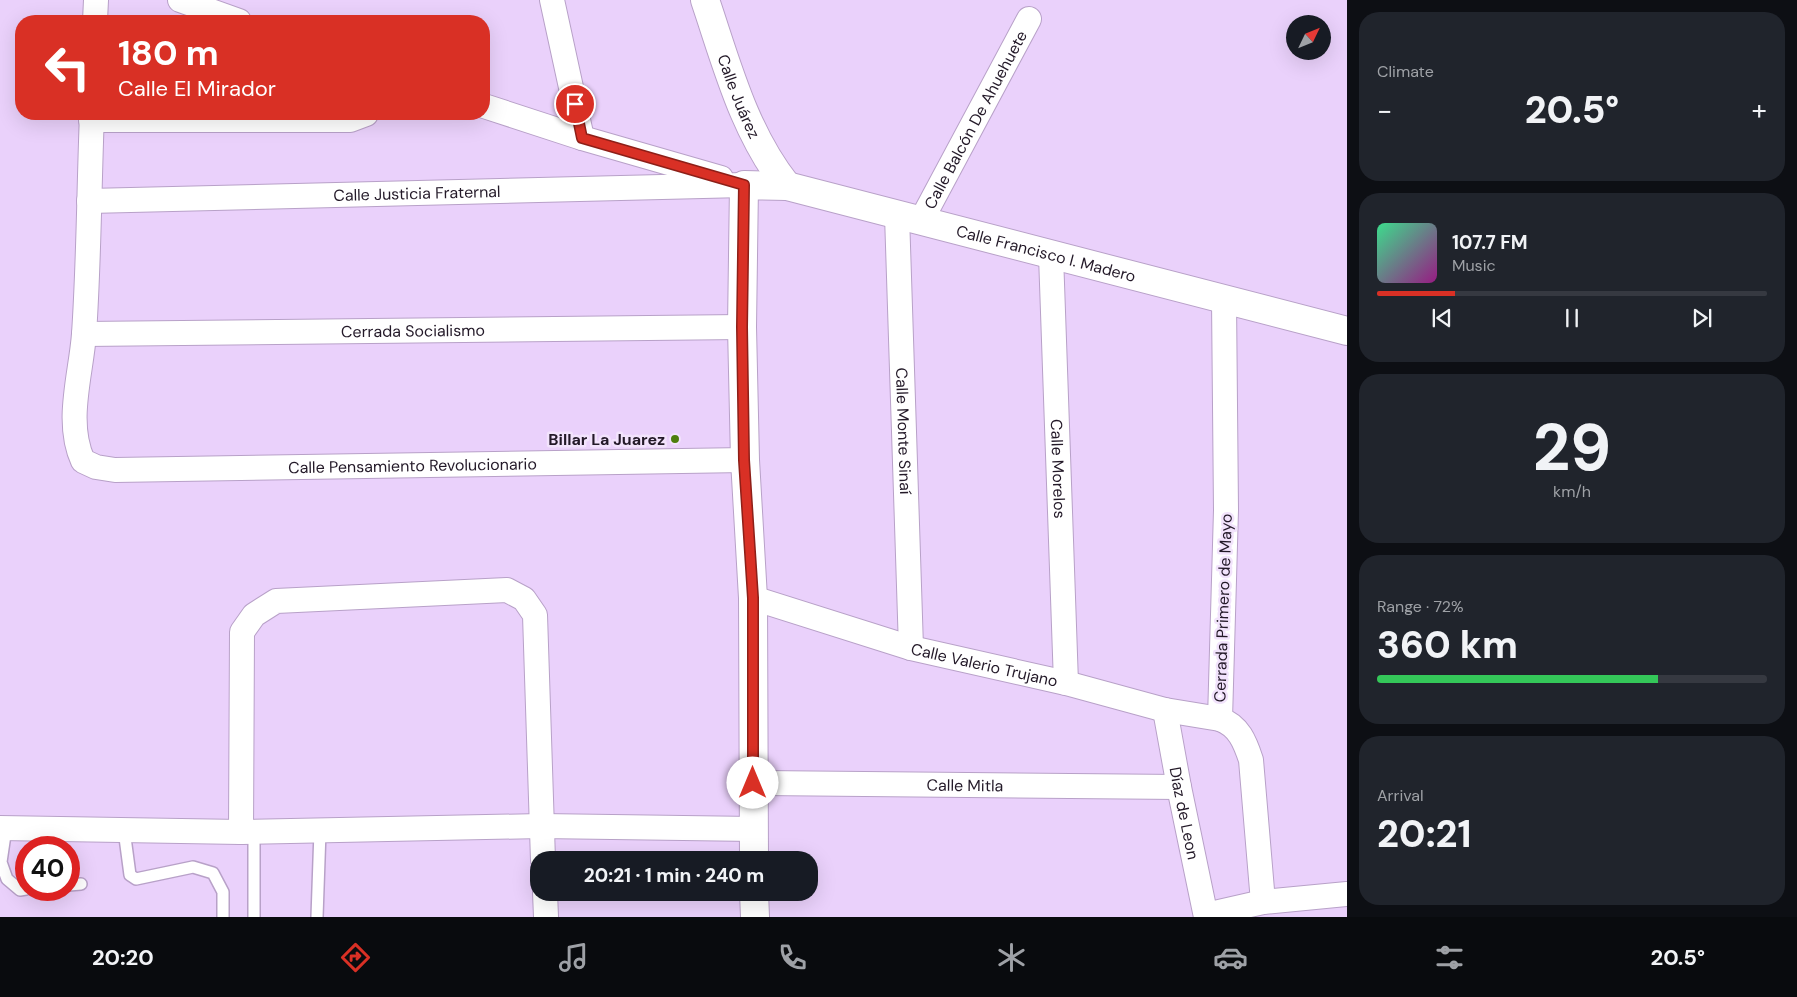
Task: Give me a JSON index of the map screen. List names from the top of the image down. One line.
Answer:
{"streets":{"street":["Calle Juárez","Calle Balcón De Ahuehuete","Calle Justicia Fraternal","Calle Francisco I. Madero","Cerrada Socialismo","Calle Monte Sinaí","Calle Pensamiento Revolucionario","Calle Morelos","Cerrada Primero de Mayo","Calle Valerio Trujano","Calle Mitla","Díaz de Leon"]},"crossings":[["Calle Juárez","Calle Francisco I. Madero"],["Calle Balcón De Ahuehuete","Calle Francisco I. Madero"],["Calle Balcón De Ahuehuete","Calle Monte Sinaí"],["Calle Justicia Fraternal","Calle Francisco I. Madero"],["Calle Francisco I. Madero","Calle Monte Sinaí"],["Calle Francisco I. Madero","Calle Morelos"],["Calle Francisco I. Madero","Cerrada Primero de Mayo"],["Cerrada Socialismo","Calle Pensamiento Revolucionario"],["Calle Monte Sinaí","Calle Valerio Trujano"],["Calle Morelos","Calle Valerio Trujano"],["Cerrada Primero de Mayo","Calle Valerio Trujano"],["Calle Valerio Trujano","Díaz de Leon"],["Calle Mitla","Díaz de Leon"]],"places":["Billar La Juarez"],"north":"top right","page":{"tile":["Climate",["29","km/h"],["Range · 72%","360 km"],["Arrival","20:21"]],"turn":["180 m","Calle El Mirador"],"heat":["−","20.5°","+"],"song":["107.7 FM","Music"],"limit":"40","trip":"20:21 · 1 min · 240 m","tabs":["20:20","20.5°"]}}
